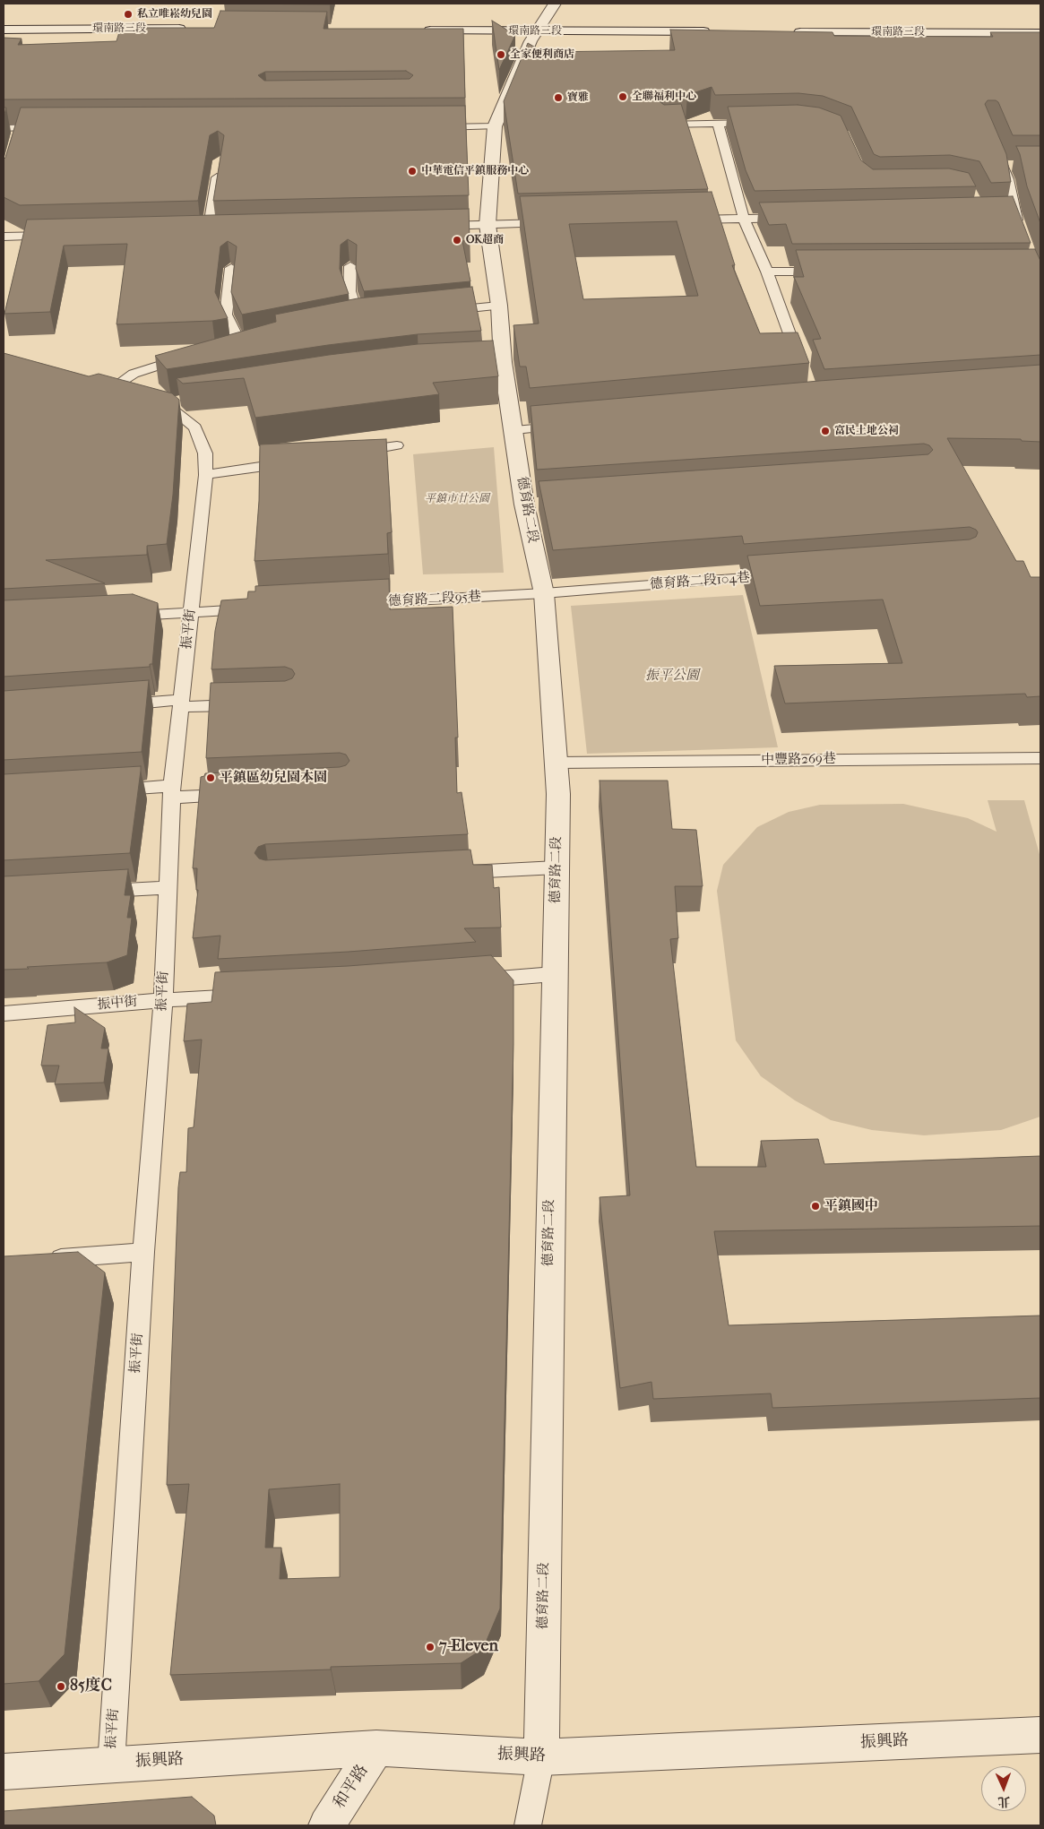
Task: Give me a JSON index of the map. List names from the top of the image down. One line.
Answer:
{"streets":{"street":["環南路三段","德育路二段","振興路","和平路"],"lane":["德育路二段104巷","德育路二段95巷","振平街","中豐路269巷","振中街"]},"crossings":[["環南路三段","德育路二段"],["德育路二段","德育路二段104巷"],["德育路二段","德育路二段95巷"],["德育路二段","中豐路269巷"],["德育路二段","振興路"],["德育路二段104巷","德育路二段95巷"],["振平街","振中街"],["振平街","振興路"],["振興路","和平路"]],"parks":["平鎮市廿公園","振平公園"],"places":["私立唯崧幼兒園","全家便利商店","全聯福利中心","寶雅","中華電信平鎮服務中心","OK超商","富民土地公祠","平鎮區幼兒園本園","平鎮國中","7-Eleven","85度C"],"north":"bottom"}
